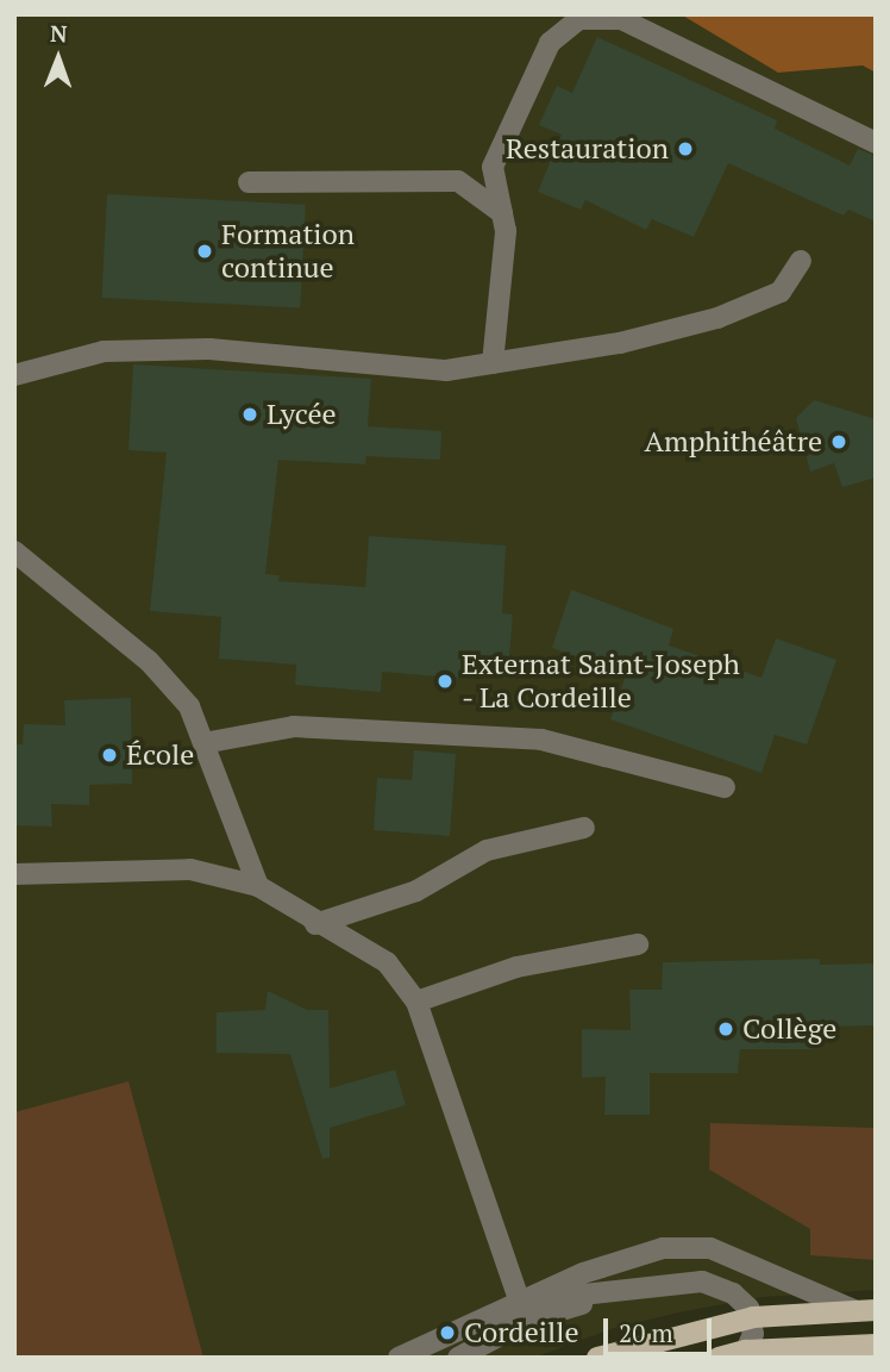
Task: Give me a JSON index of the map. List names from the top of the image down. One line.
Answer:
{"places":["Restauration","Formation continue","Lycée","Amphithéâtre","Externat Saint-Joseph - La Cordeille","École","Collège","Cordeille"],"scale_bar":"20 m","north":"top"}
